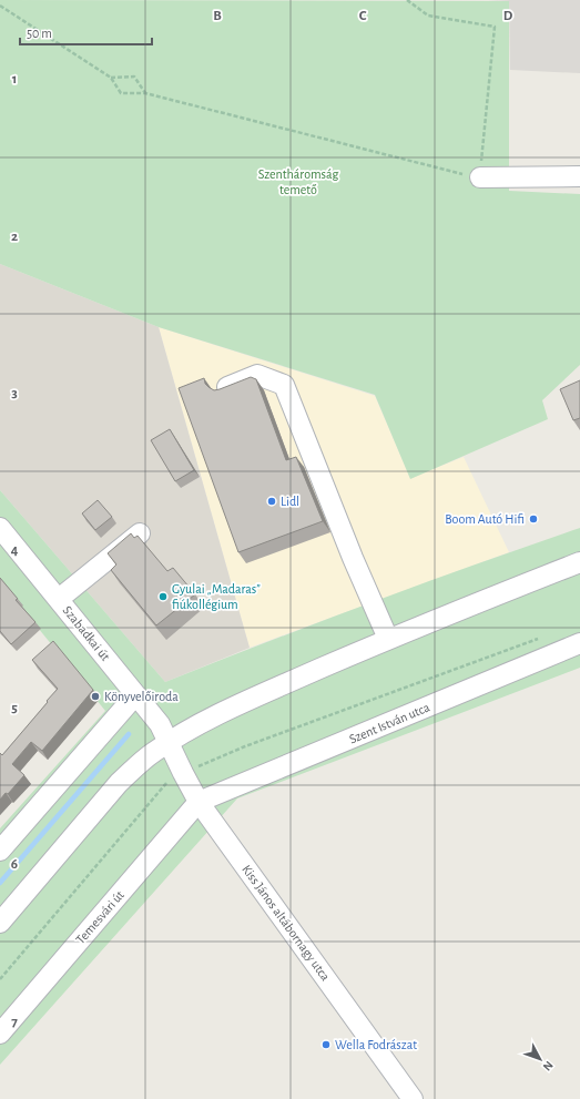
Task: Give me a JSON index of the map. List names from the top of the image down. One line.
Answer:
{"streets":{"street":["Szabadkai út","Szent István utca","Temesvári út","Kiss János altábornagy utca"]},"crossings":[["Szabadkai út","Kiss János altábornagy utca"],["Szent István utca","Temesvári út"],["Szent István utca","Kiss János altábornagy utca"],["Temesvári út","Kiss János altábornagy utca"]],"parks":["Szentháromság temető"],"places":["Lidl","Boom Autó Hifi","Gyulai „Madaras” fiúkollégium","Könyvelőiroda","Wella Fodrászat"],"scale_bar":"50 m","north":"bottom right","grid":{"columns":["B","C","D"],"rows":["1","2","3","4","5","6","7"]}}
